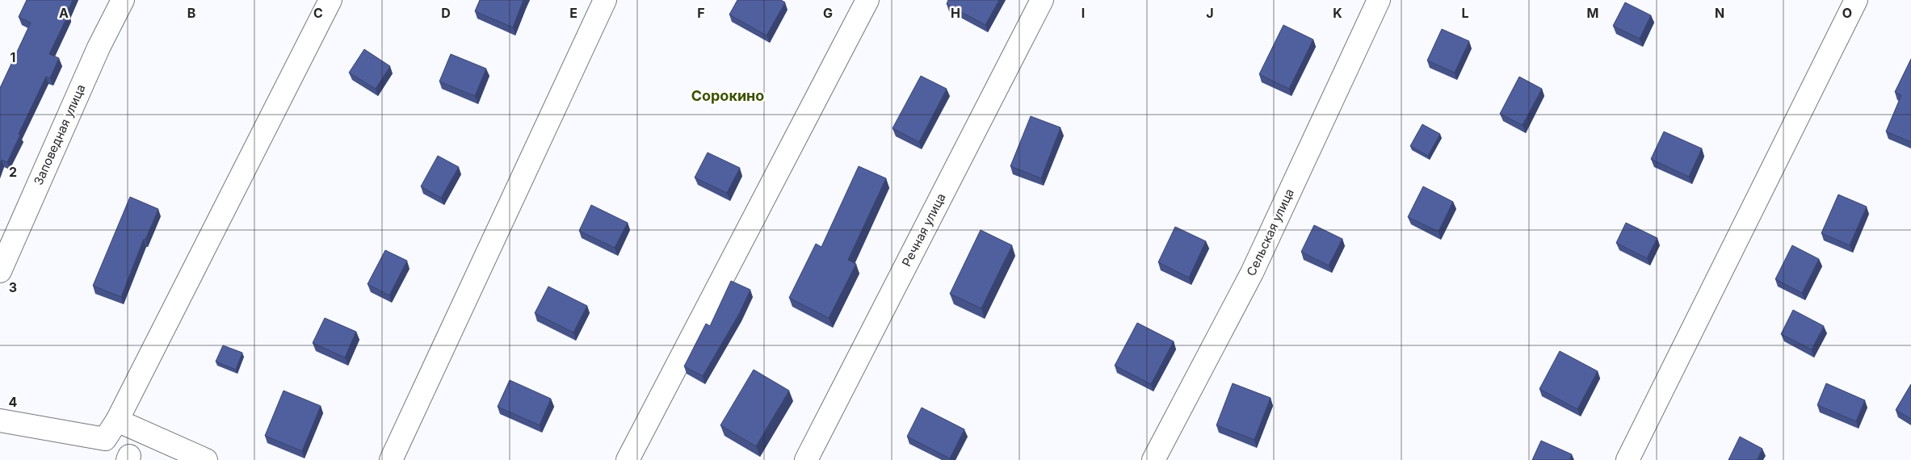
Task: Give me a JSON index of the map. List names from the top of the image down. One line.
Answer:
{"streets":{"street":["Заповедная улица","Речная улица","Сельская улица"]},"districts":["Сорокино"],"grid":{"columns":["A","B","C","D","E","F","G","H","I","J","K","L","M","N","O"],"rows":["1","2","3","4"]}}
